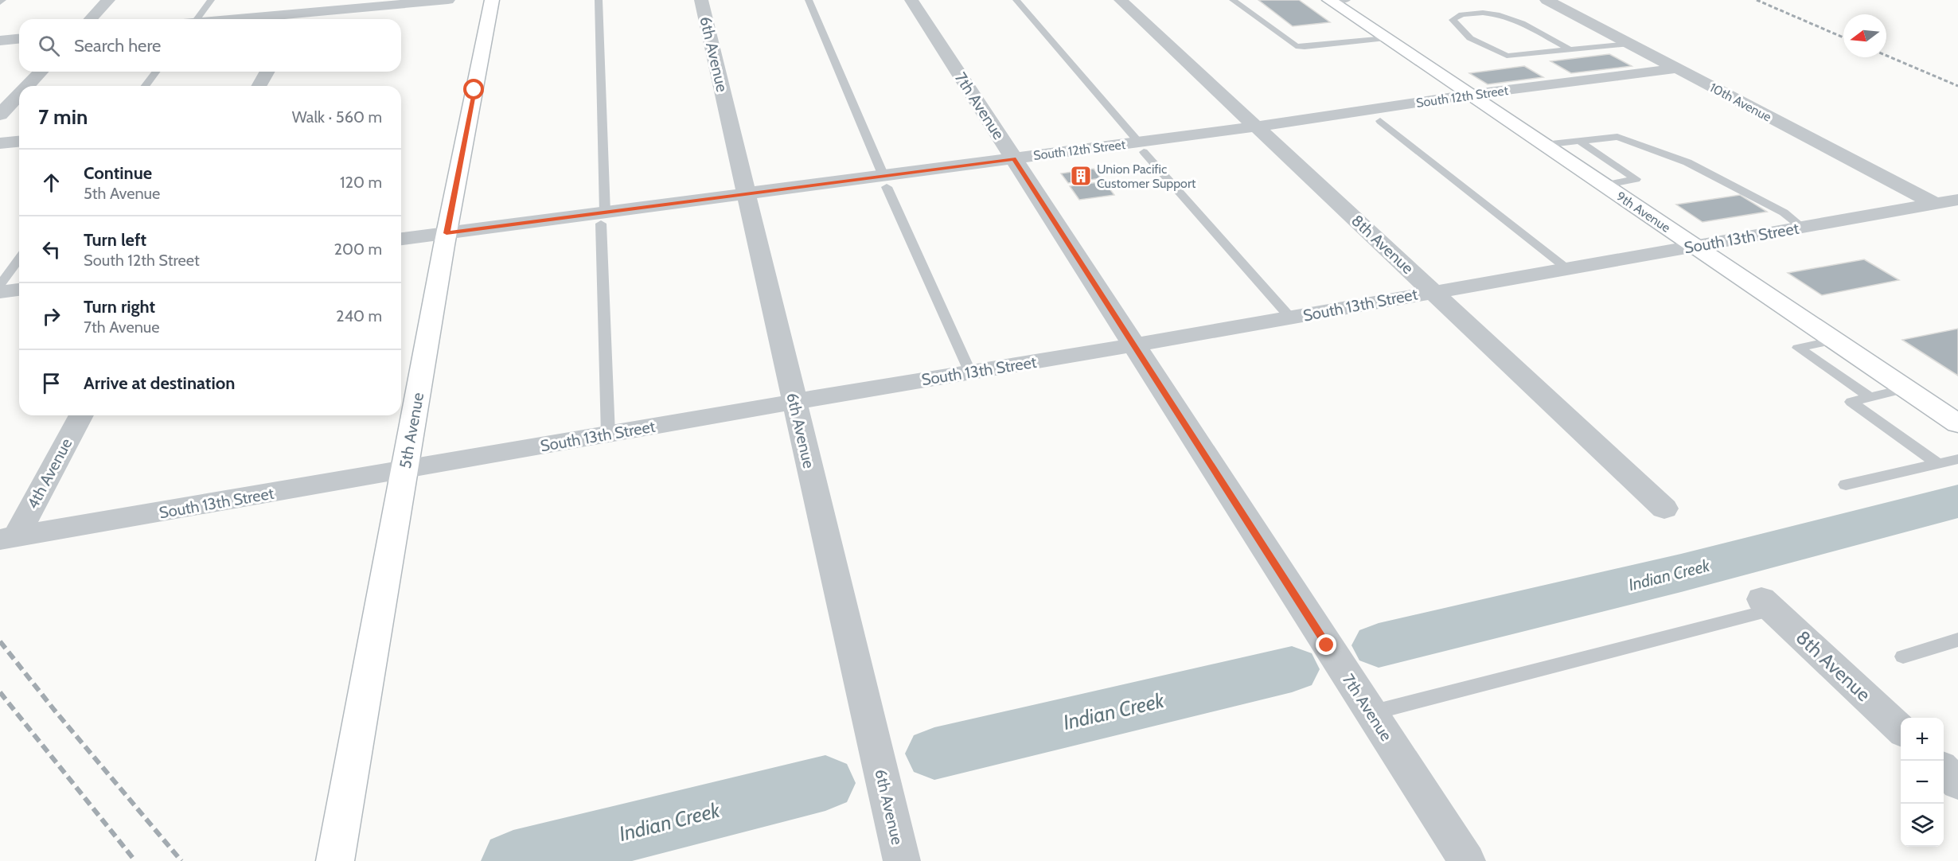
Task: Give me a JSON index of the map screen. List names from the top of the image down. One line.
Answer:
{"streets":{"street":["6th Avenue","South 12th Street","10th Avenue","7th Avenue","9th Avenue","South 13th Street","8th Avenue","5th Avenue","4th Avenue"]},"crossings":[["6th Avenue","South 13th Street"],["South 12th Street","10th Avenue"],["South 12th Street","9th Avenue"],["South 12th Street","8th Avenue"],["10th Avenue","South 13th Street"],["7th Avenue","South 13th Street"],["9th Avenue","South 13th Street"],["South 13th Street","8th Avenue"],["South 13th Street","5th Avenue"],["South 13th Street","4th Avenue"]],"water":["Indian Creek"],"places":{"building":["Union Pacific Customer Support"]},"north":"left","page":{"search":"Search here","heading":["7 min","Walk · 560 m"],"list":[["Continue","5th Avenue","120 m"],["Turn left","South 12th Street","200 m"],["Turn right","7th Avenue","240 m"],"Arrive at destination"],"map_buttons":["+","−"]}}
